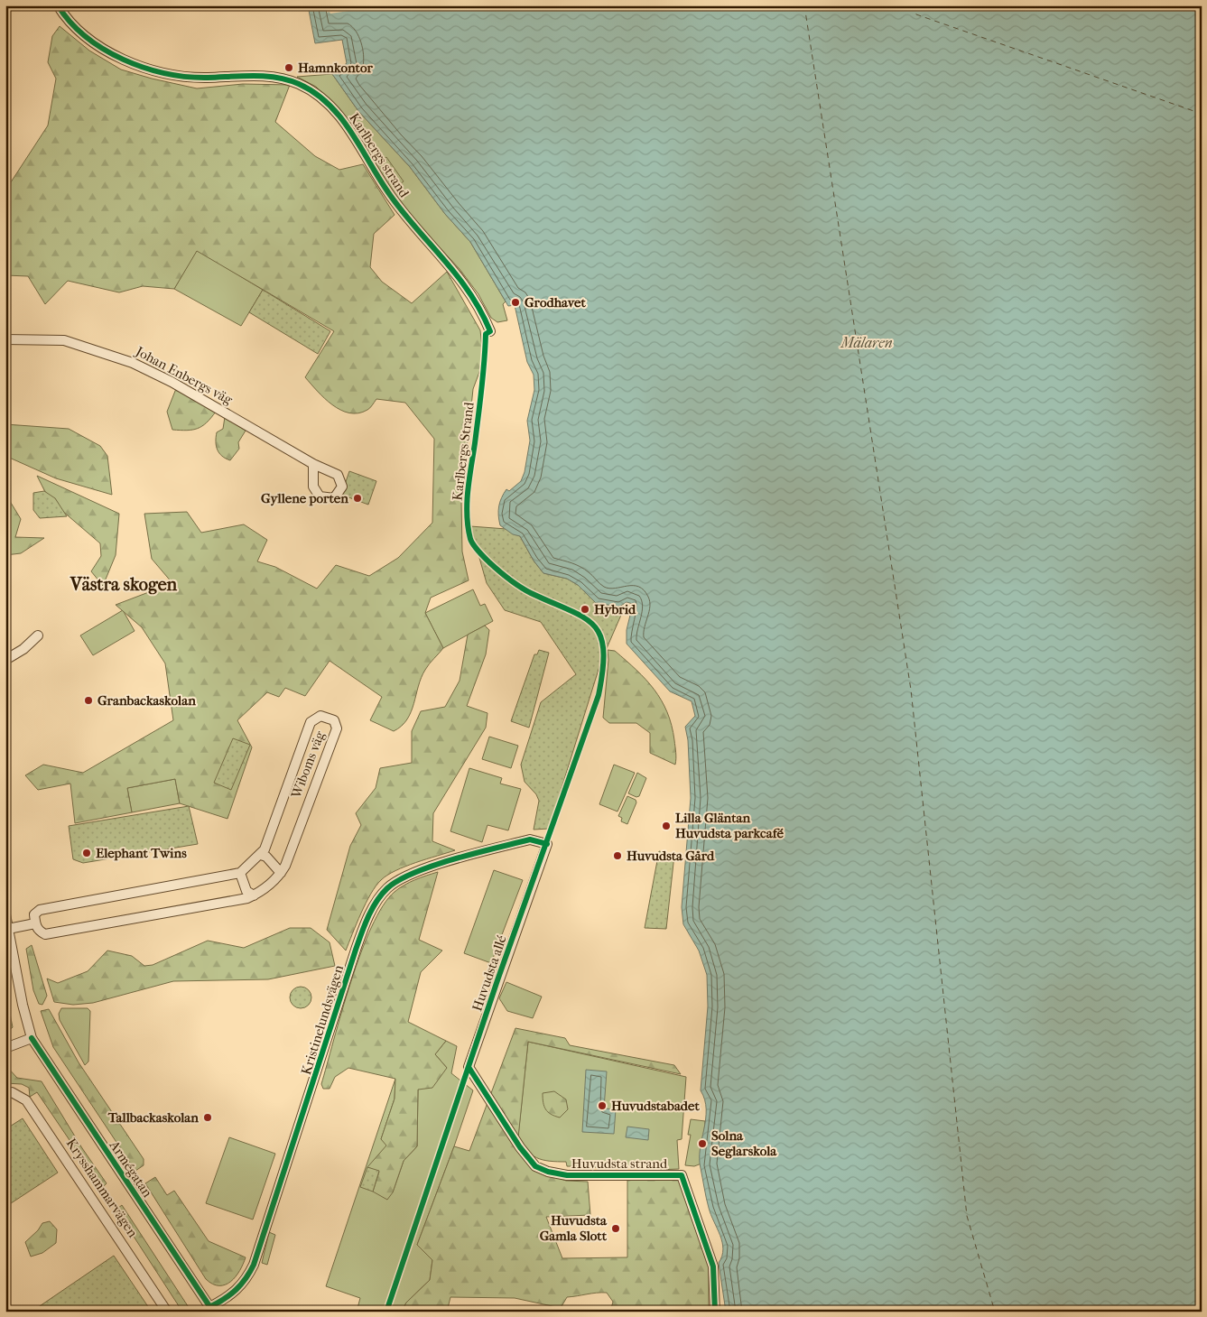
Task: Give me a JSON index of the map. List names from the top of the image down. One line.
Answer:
{"streets":{"street":["Karlbergs strand","Johan Enbergs väg","Wiboms väg","Huvudsta allé","Kristinelundsvägen","Huvudsta strand","Armégatan","Krysshammarvägen"],"cycle path":["Karlbergs Strand"]},"crossings":[["Huvudsta allé","Kristinelundsvägen"],["Huvudsta allé","Huvudsta strand"],["Kristinelundsvägen","Armégatan"]],"districts":["Västra skogen"],"water":["Mälaren"],"places":["Hamnkontor","Grodhavet","Gyllene porten","Hybrid","Granbackaskolan","Lilla Gläntan Huvudsta parkcafé","Elephant Twins","Huvudsta Gård","Huvudstabadet","Tallbackaskolan","Solna Seglarskola","Huvudsta Gamla Slott"]}
